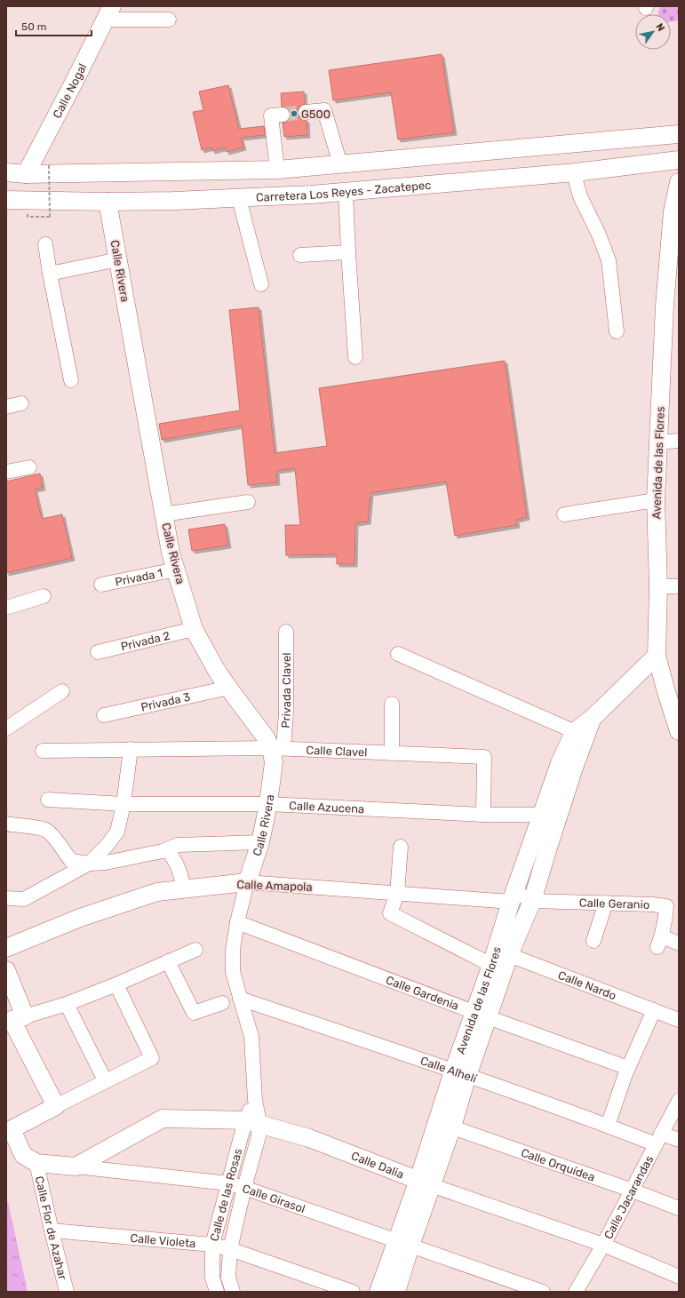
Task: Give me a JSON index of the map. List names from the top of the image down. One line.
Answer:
{"streets":{"main road":["Calle Nogal","Carretera Los Reyes - Zacatepec","Calle Rivera","Avenida de las Flores","Calle Amapola","Calle Dalia","Calle Girasol"],"street":["Privada 1","Privada 2","Privada Clavel","Privada 3","Calle Clavel","Calle Azucena","Calle Geranio","Calle Nardo","Calle Gardenia","Calle Alhelí","Calle Orquídea","Calle de las Rosas","Calle Jacarandas","Calle Flor de Azahar","Calle Violeta"]},"crossings":[["Carretera Los Reyes - Zacatepec","Calle Rivera"],["Calle Rivera","Privada 1"],["Calle Rivera","Privada 2"],["Calle Rivera","Privada Clavel"],["Calle Rivera","Privada 3"],["Calle Rivera","Calle Clavel"],["Calle Rivera","Calle Azucena"],["Calle Rivera","Calle Amapola"],["Calle Rivera","Calle de las Rosas"],["Avenida de las Flores","Calle Azucena"],["Avenida de las Flores","Calle Amapola"],["Avenida de las Flores","Calle Geranio"],["Avenida de las Flores","Calle Nardo"],["Avenida de las Flores","Calle Gardenia"],["Avenida de las Flores","Calle Alhelí"],["Avenida de las Flores","Calle Dalia"],["Avenida de las Flores","Calle Orquídea"],["Avenida de las Flores","Calle Girasol"],["Privada Clavel","Calle Clavel"],["Calle Clavel","Calle Azucena"],["Calle Amapola","Calle Nardo"],["Calle Amapola","Calle de las Rosas"],["Calle Gardenia","Calle de las Rosas"],["Calle Alhelí","Calle de las Rosas"],["Calle Alhelí","Calle Jacarandas"],["Calle Dalia","Calle de las Rosas"],["Calle Dalia","Calle Jacarandas"],["Calle Dalia","Calle Girasol"],["Calle Orquídea","Calle Jacarandas"],["Calle de las Rosas","Calle Girasol"],["Calle de las Rosas","Calle Violeta"],["Calle Girasol","Calle Flor de Azahar"],["Calle Flor de Azahar","Calle Violeta"]],"places":["G500"],"scale_bar":"50 m","north":"top right"}
